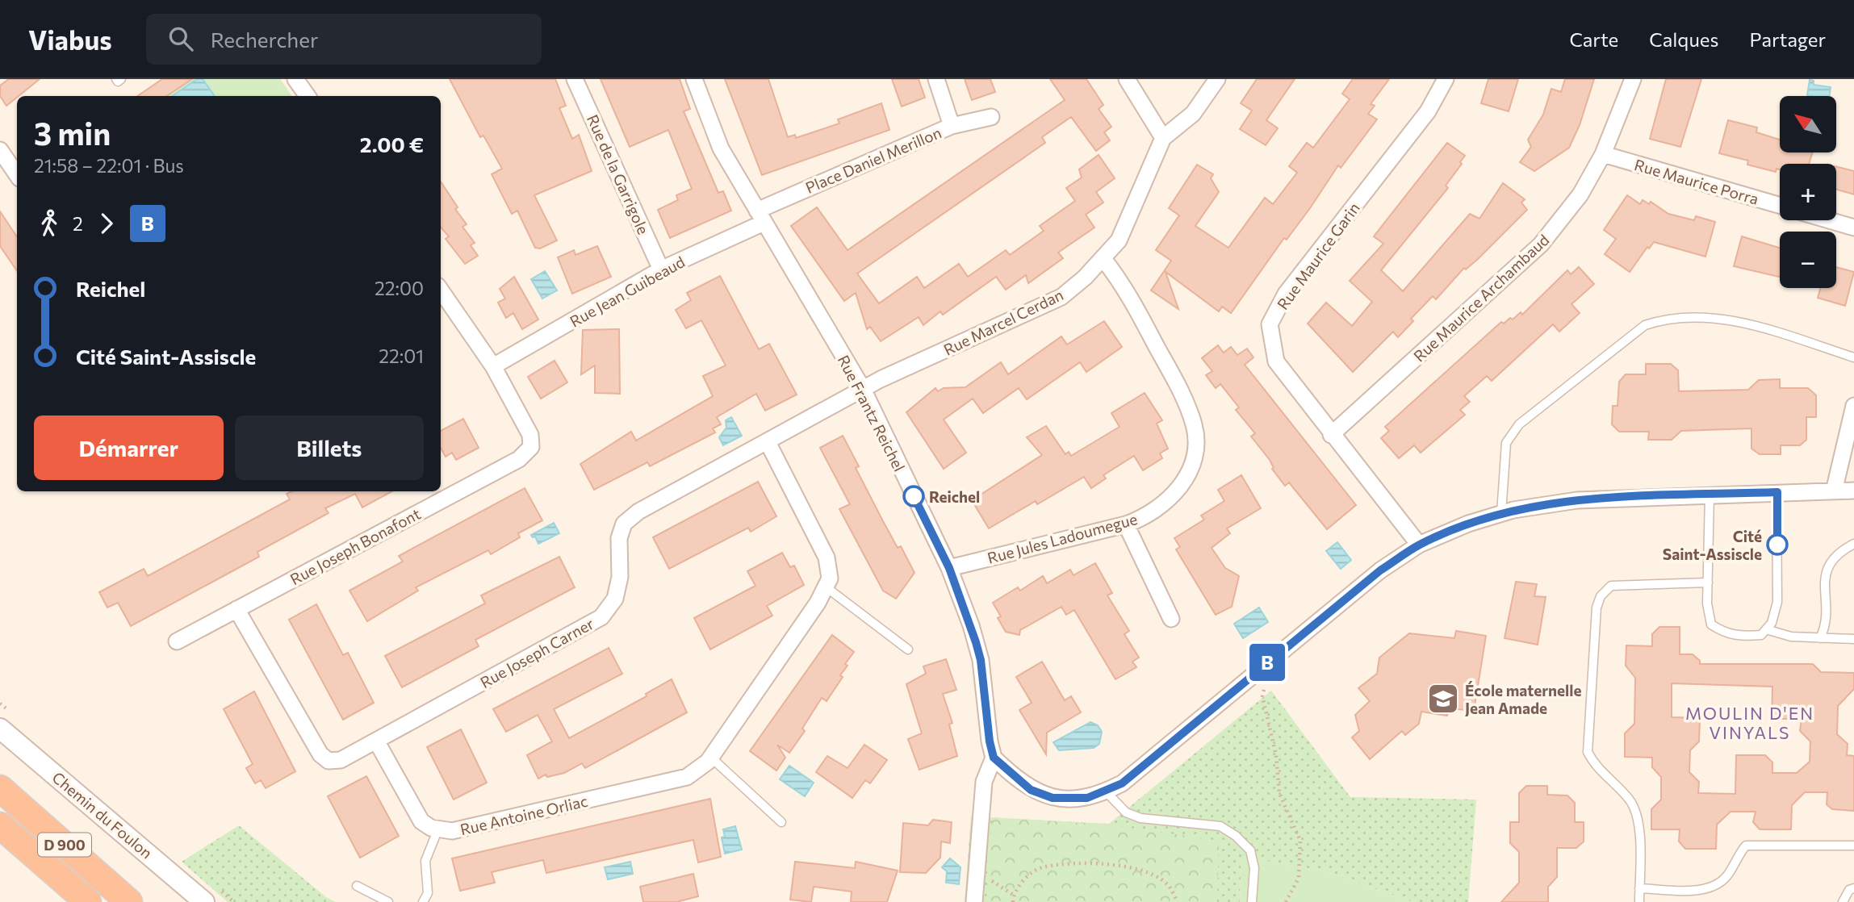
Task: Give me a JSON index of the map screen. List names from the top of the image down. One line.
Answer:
{"streets":{"highway":["D 900"],"street":["Place Daniel Merillon","Rue de la Garrigole","Rue Maurice Porra","Rue Maurice Garin","Rue Jean Guibeaud","Rue Maurice Archambaud","Rue Marcel Cerdan","Rue Frantz Reichel","Rue Jules Ladoumegue","Rue Joseph Bonafont","Rue Joseph Carner","Chemin du Foulon","Rue Antoine Orliac"]},"crossings":[["Place Daniel Merillon","Rue Jean Guibeaud"],["Place Daniel Merillon","Rue Frantz Reichel"],["Rue de la Garrigole","Rue Jean Guibeaud"],["Rue Maurice Porra","Rue Maurice Archambaud"],["Rue Maurice Garin","Rue Maurice Archambaud"],["Rue Jean Guibeaud","Rue Frantz Reichel"],["Rue Jean Guibeaud","Rue Joseph Bonafont"],["Rue Marcel Cerdan","Rue Frantz Reichel"],["Rue Marcel Cerdan","Rue Jules Ladoumegue"],["Rue Marcel Cerdan","Rue Joseph Carner"],["Rue Frantz Reichel","Rue Jules Ladoumegue"],["Rue Frantz Reichel","Rue Joseph Carner"],["Rue Joseph Bonafont","Rue Joseph Carner"],["Rue Joseph Carner","Rue Antoine Orliac"]],"districts":["MOULIN D'EN VINYALS"],"places":{"other":["Reichel","Cité Saint-Assiscle"],"school or university":["École maternelle Jean Amade"]},"lines":["bus line B"],"north":"top left","page":{"header":"Viabus","search":"Rechercher","nav":["Carte","Calques","Partager"],"on_map":"B","map_buttons":["+","−"],"heading":["3 min","21:58 – 22:01 · Bus","2.00 €"],"legs":["2","B"],"list":[{"name":"Reichel","value":"22:00"},{"name":"Cité Saint-Assiscle","value":"22:01"}],"buttons":["Démarrer","Billets"]}}
